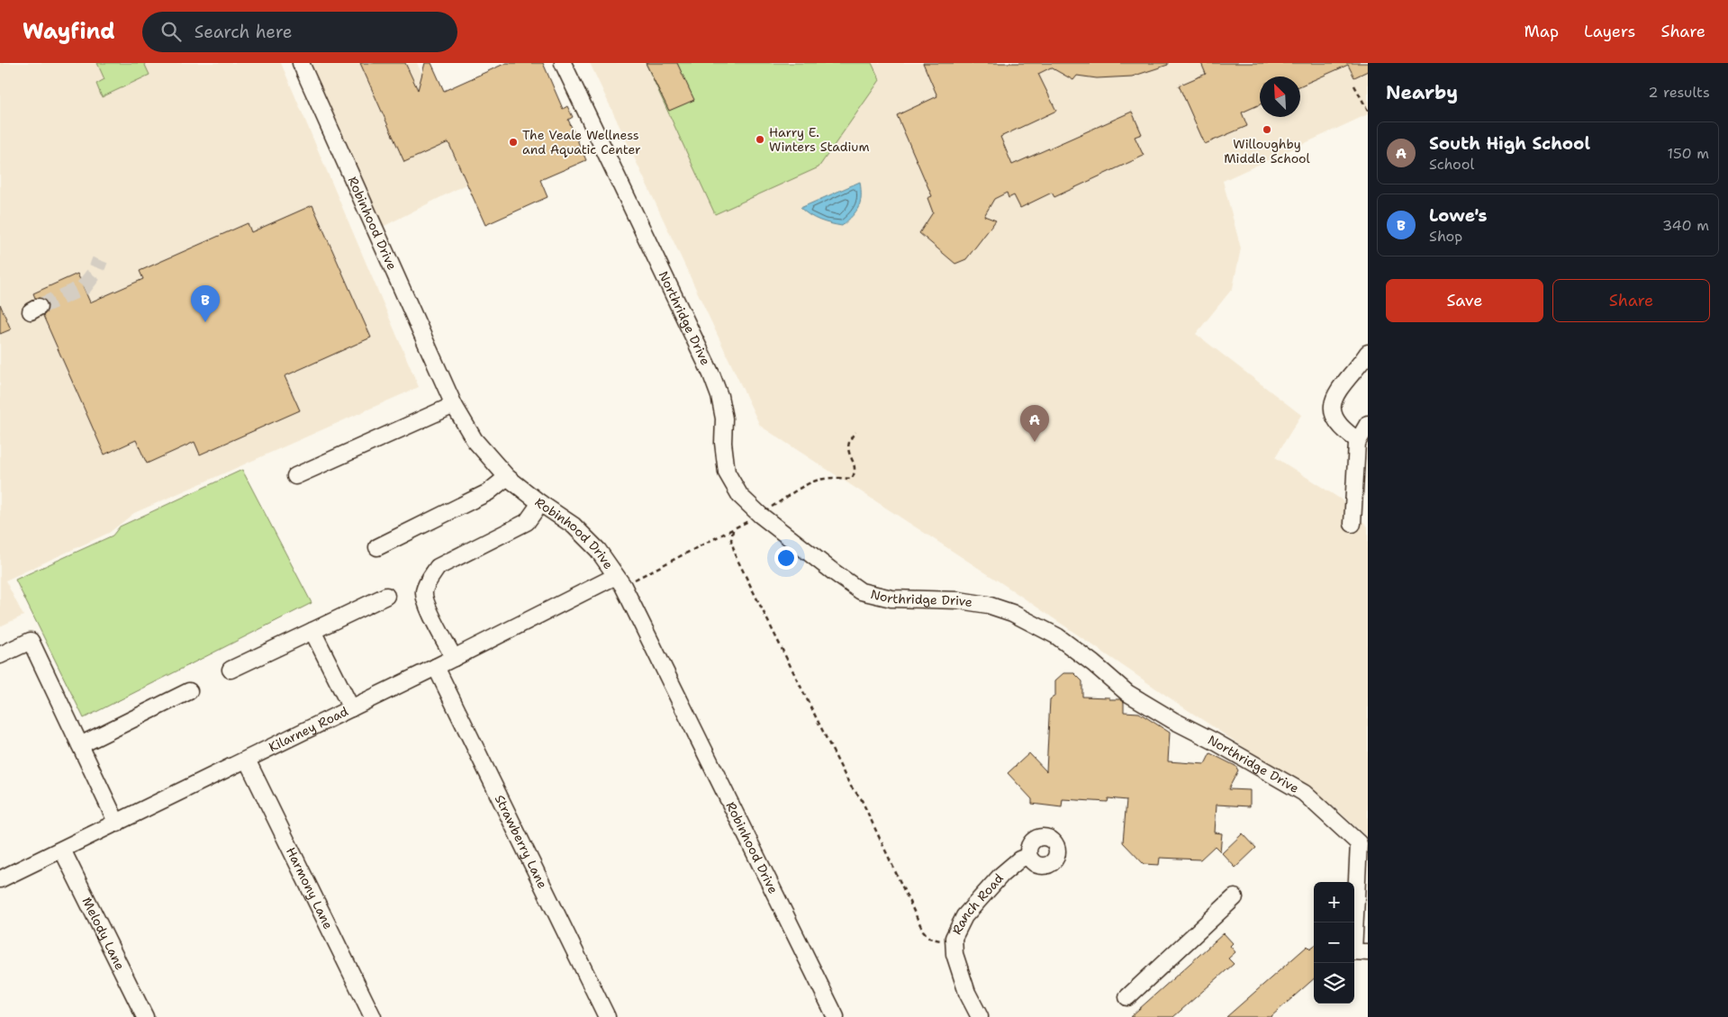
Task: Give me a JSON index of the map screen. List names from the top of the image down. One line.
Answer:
{"streets":{"street":["Robinhood Drive","Northridge Drive","Kilarney Road","Strawberry Lane","Harmony Lane","Ranch Road","Melody Lane"]},"crossings":[["Robinhood Drive","Kilarney Road"],["Kilarney Road","Strawberry Lane"],["Kilarney Road","Harmony Lane"],["Kilarney Road","Melody Lane"]],"places":["Willoughby Middle School","Harry E. Winters Stadium","The Veale Wellness and Aquatic Center"],"north":"top left","page":{"header":"Wayfind","search":"Search here","nav":["Map","Layers","Share"],"heading":["Nearby","2 results"],"list":[{"mark":"A","name":"South High School","note":"School","value":"150 m"},{"mark":"B","name":"Lowe's","note":"Shop","value":"340 m"}],"buttons":["Save","Share"],"pins":["B","A"],"map_buttons":["+","−"]}}
